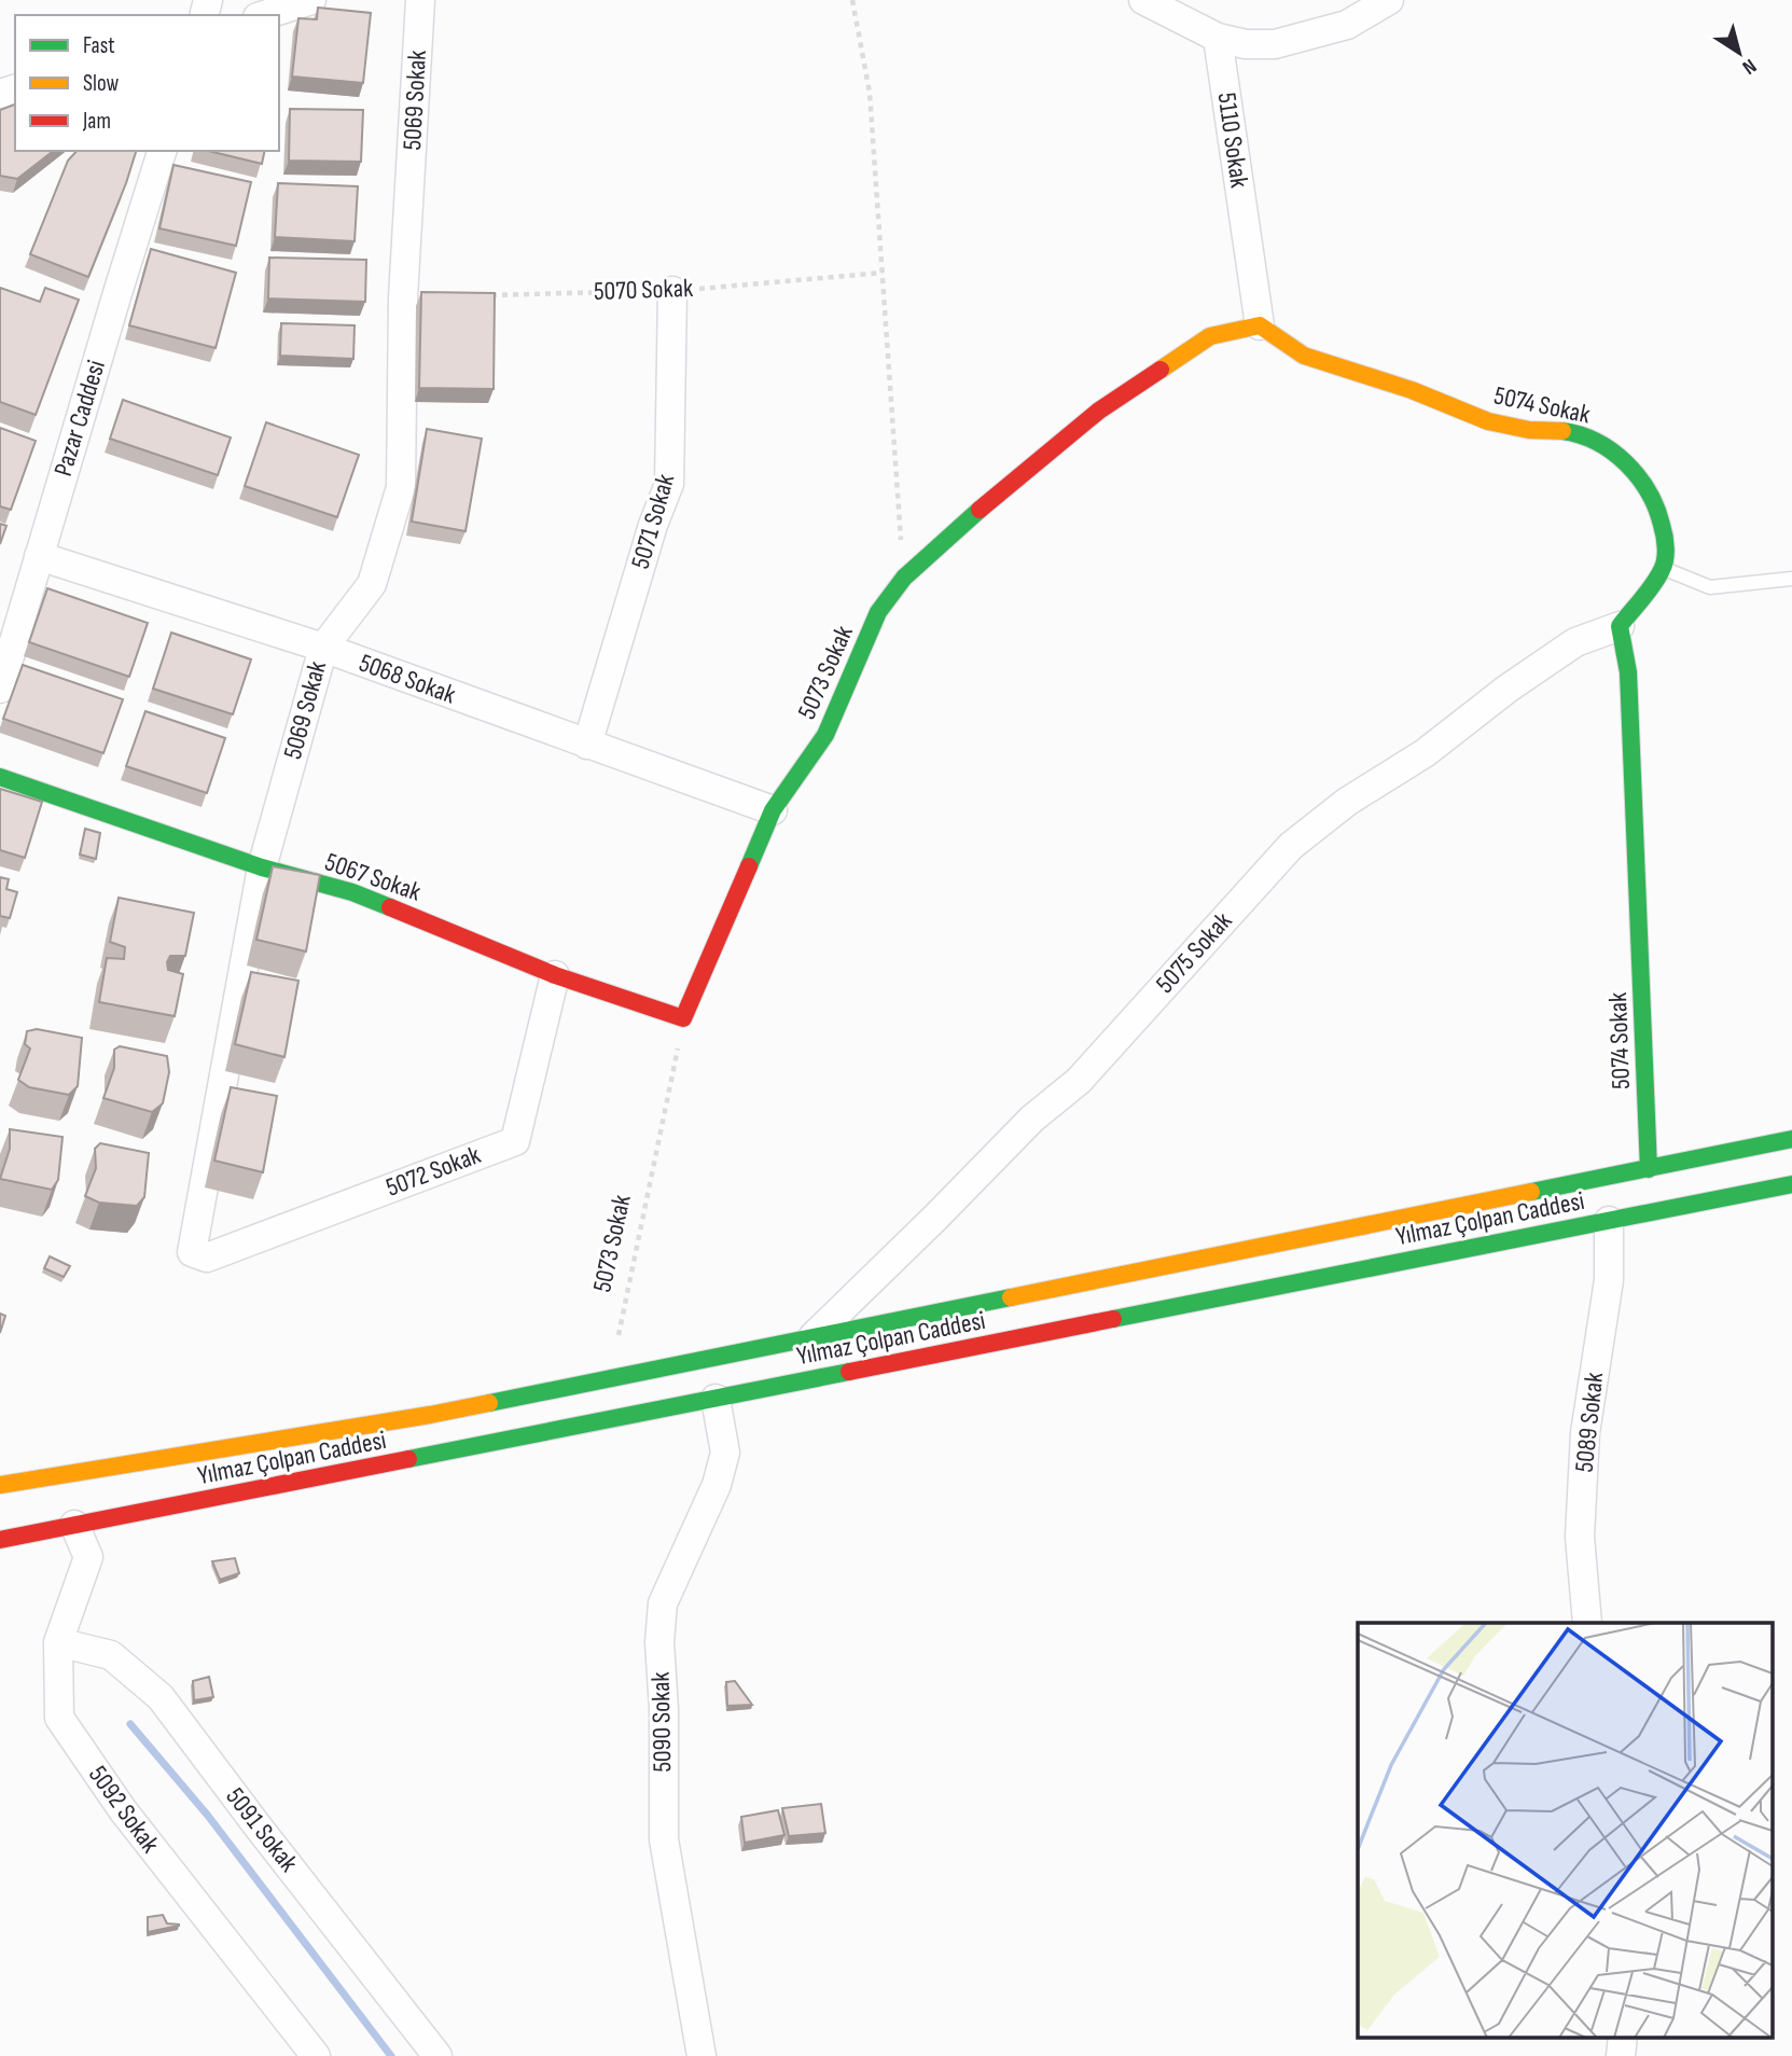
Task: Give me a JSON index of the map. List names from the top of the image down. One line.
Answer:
{"streets":{"main road":["5074 Sokak","5073 Sokak","5067 Sokak","Yılmaz Çolpan Caddesi"],"street":["5069 Sokak","5110 Sokak","Pazar Caddesi","5071 Sokak","5068 Sokak","5075 Sokak","5072 Sokak","5089 Sokak","5090 Sokak","5092 Sokak","5091 Sokak"],"path":["5070 Sokak"]},"crossings":[["5069 Sokak","5068 Sokak"],["5069 Sokak","5067 Sokak"],["5069 Sokak","5072 Sokak"],["5110 Sokak","5074 Sokak"],["5070 Sokak","5071 Sokak"],["5074 Sokak","5075 Sokak"],["5074 Sokak","Yılmaz Çolpan Caddesi"],["Pazar Caddesi","5068 Sokak"],["5071 Sokak","5068 Sokak"],["5073 Sokak","5068 Sokak"],["5073 Sokak","5067 Sokak"],["5067 Sokak","5072 Sokak"],["5075 Sokak","Yılmaz Çolpan Caddesi"],["Yılmaz Çolpan Caddesi","5089 Sokak"],["Yılmaz Çolpan Caddesi","5090 Sokak"],["Yılmaz Çolpan Caddesi","5092 Sokak"],["5092 Sokak","5091 Sokak"]],"legend":["Fast","Slow","Jam"],"north":"bottom right"}
